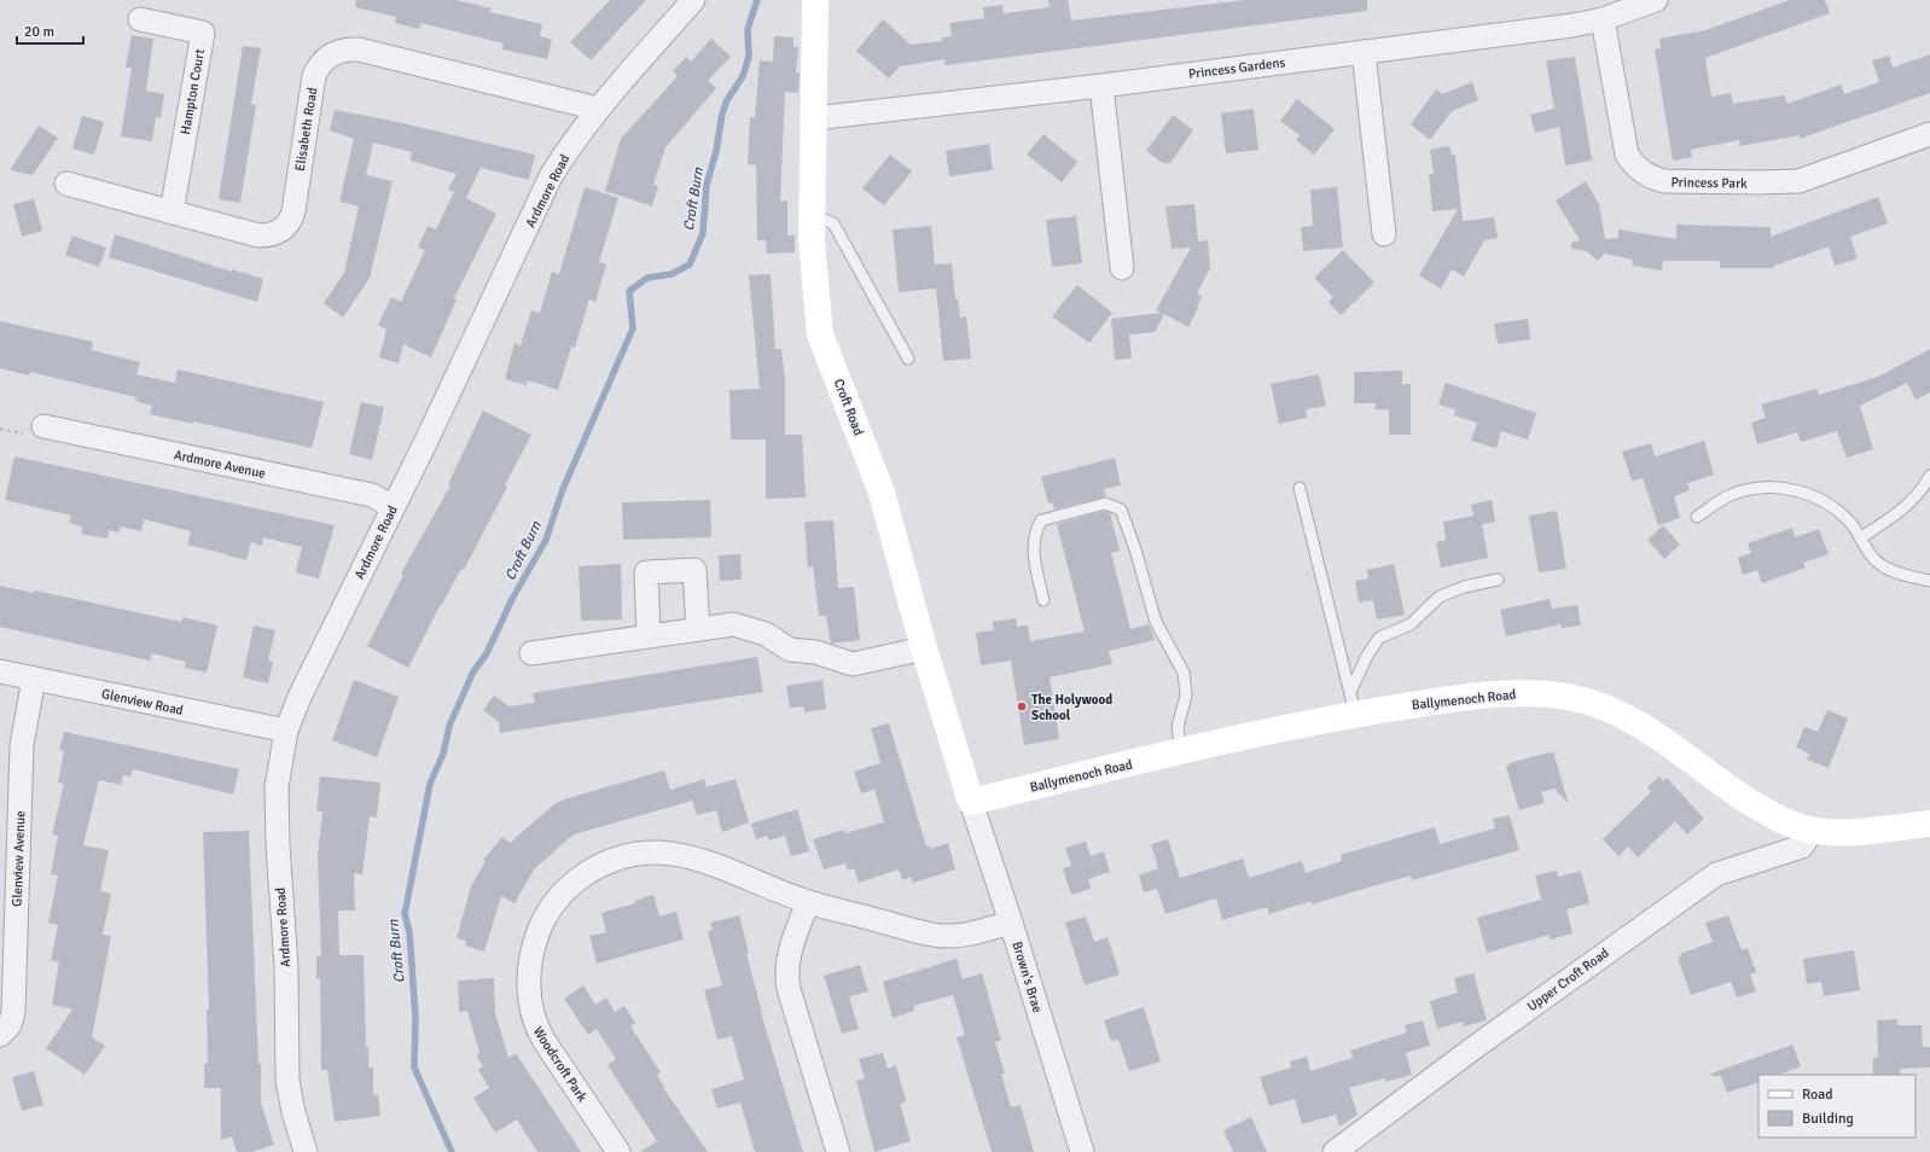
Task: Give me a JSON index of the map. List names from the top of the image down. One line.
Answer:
{"streets":{"street":["Princess Gardens","Hampton Court","Elisabeth Road","Princess Park","Ardmore Road","Croft Road","Ardmore Avenue","Ballymenoch Road","Glenview Road","Glenview Avenue","Brown's Brae","Upper Croft Road","Woodcroft Park"]},"crossings":[["Princess Gardens","Princess Park"],["Princess Gardens","Croft Road"],["Hampton Court","Elisabeth Road"],["Elisabeth Road","Ardmore Road"],["Ardmore Road","Ardmore Avenue"],["Ardmore Road","Glenview Road"],["Croft Road","Ballymenoch Road"],["Croft Road","Brown's Brae"],["Ballymenoch Road","Brown's Brae"],["Ballymenoch Road","Upper Croft Road"],["Glenview Road","Glenview Avenue"],["Brown's Brae","Woodcroft Park"]],"water":["Croft Burn"],"places":["The Holywood School"],"legend":["Road","Building"],"scale_bar":"20 m"}
